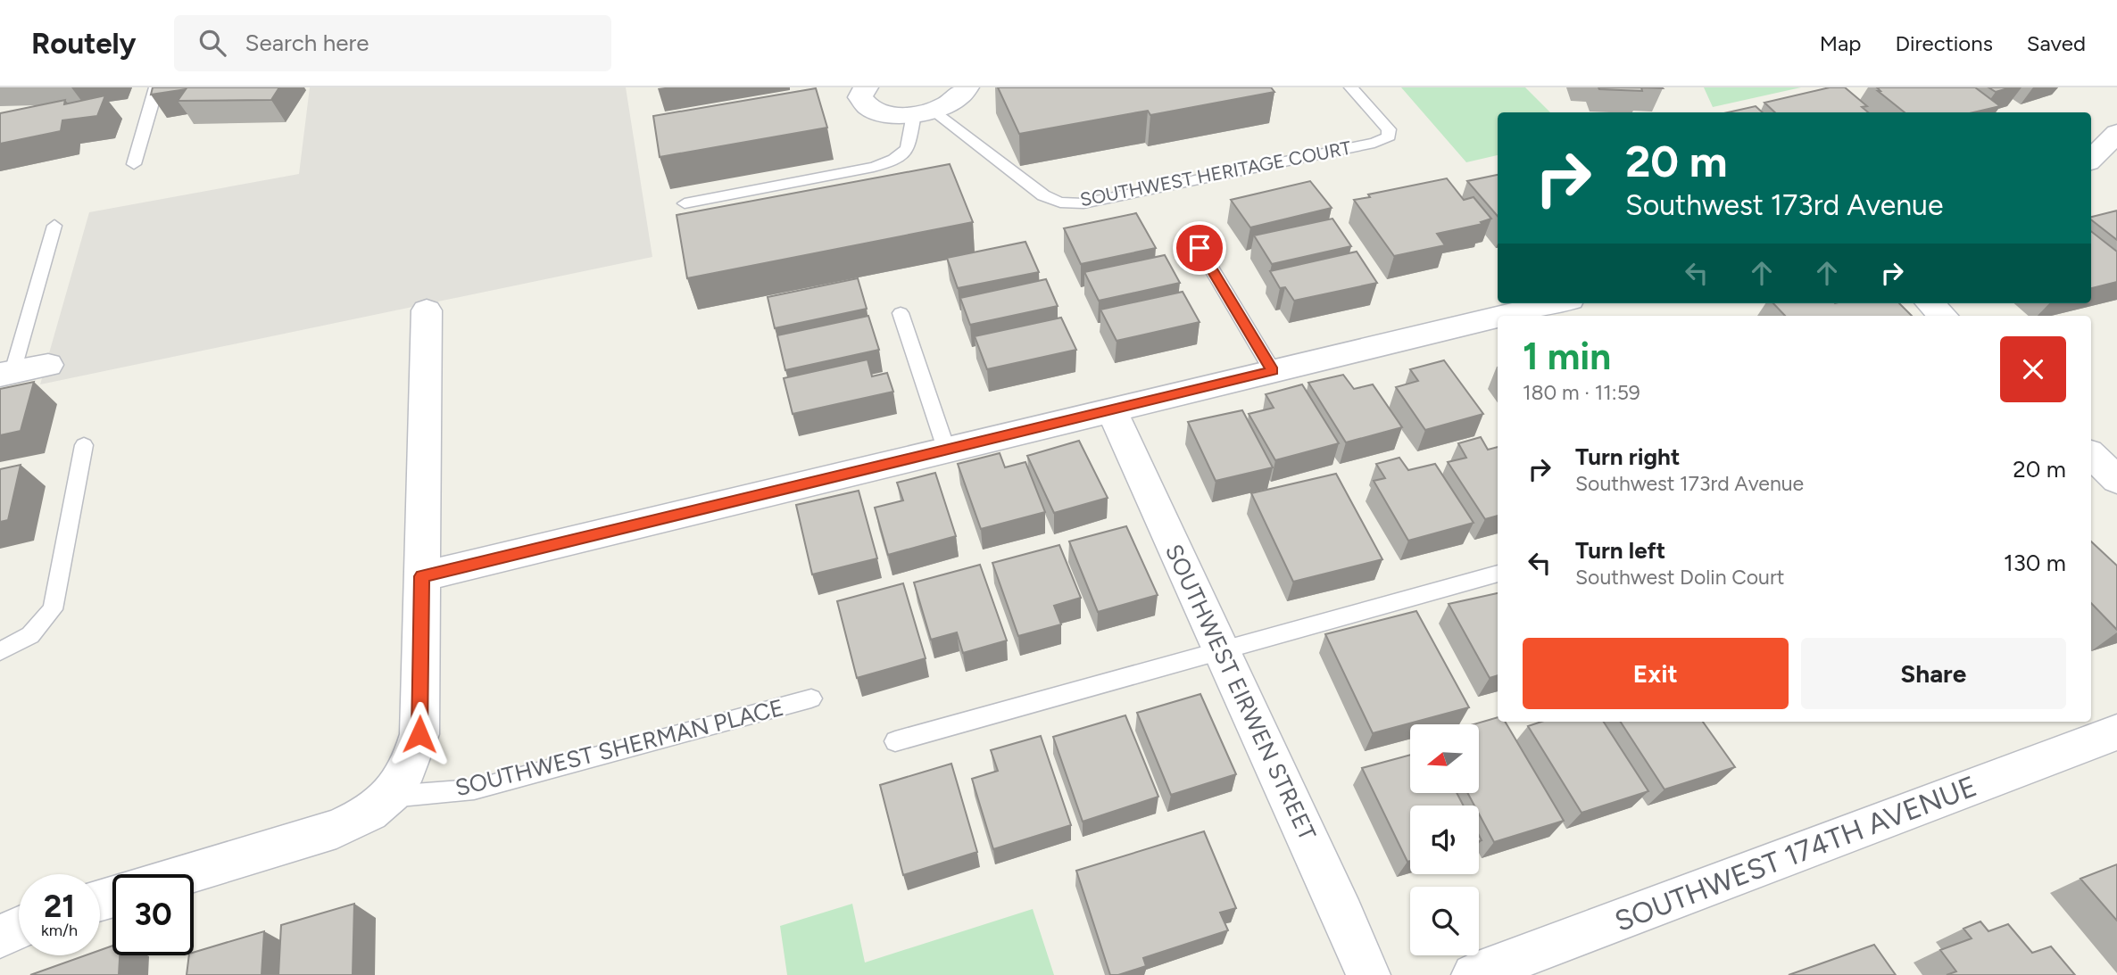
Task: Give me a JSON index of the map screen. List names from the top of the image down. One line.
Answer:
{"streets":{"street":["SOUTHWEST EIRWEN STREET","SOUTHWEST 174TH AVENUE"],"lane":["SOUTHWEST HERITAGE COURT","SOUTHWEST SHERMAN PLACE"]},"north":"left","page":{"header":"Routely","search":"Search here","nav":["Map","Directions","Saved"],"turn":["20 m","Southwest 173rd Avenue"],"heading":["1 min","180 m · 11:59"],"list":[{"name":"Turn right","note":"Southwest 173rd Avenue","value":"20 m"},{"name":"Turn left","note":"Southwest Dolin Court","value":"130 m"}],"buttons":["Exit","Share"],"speed":"21 km/h","limit":"30"}}
